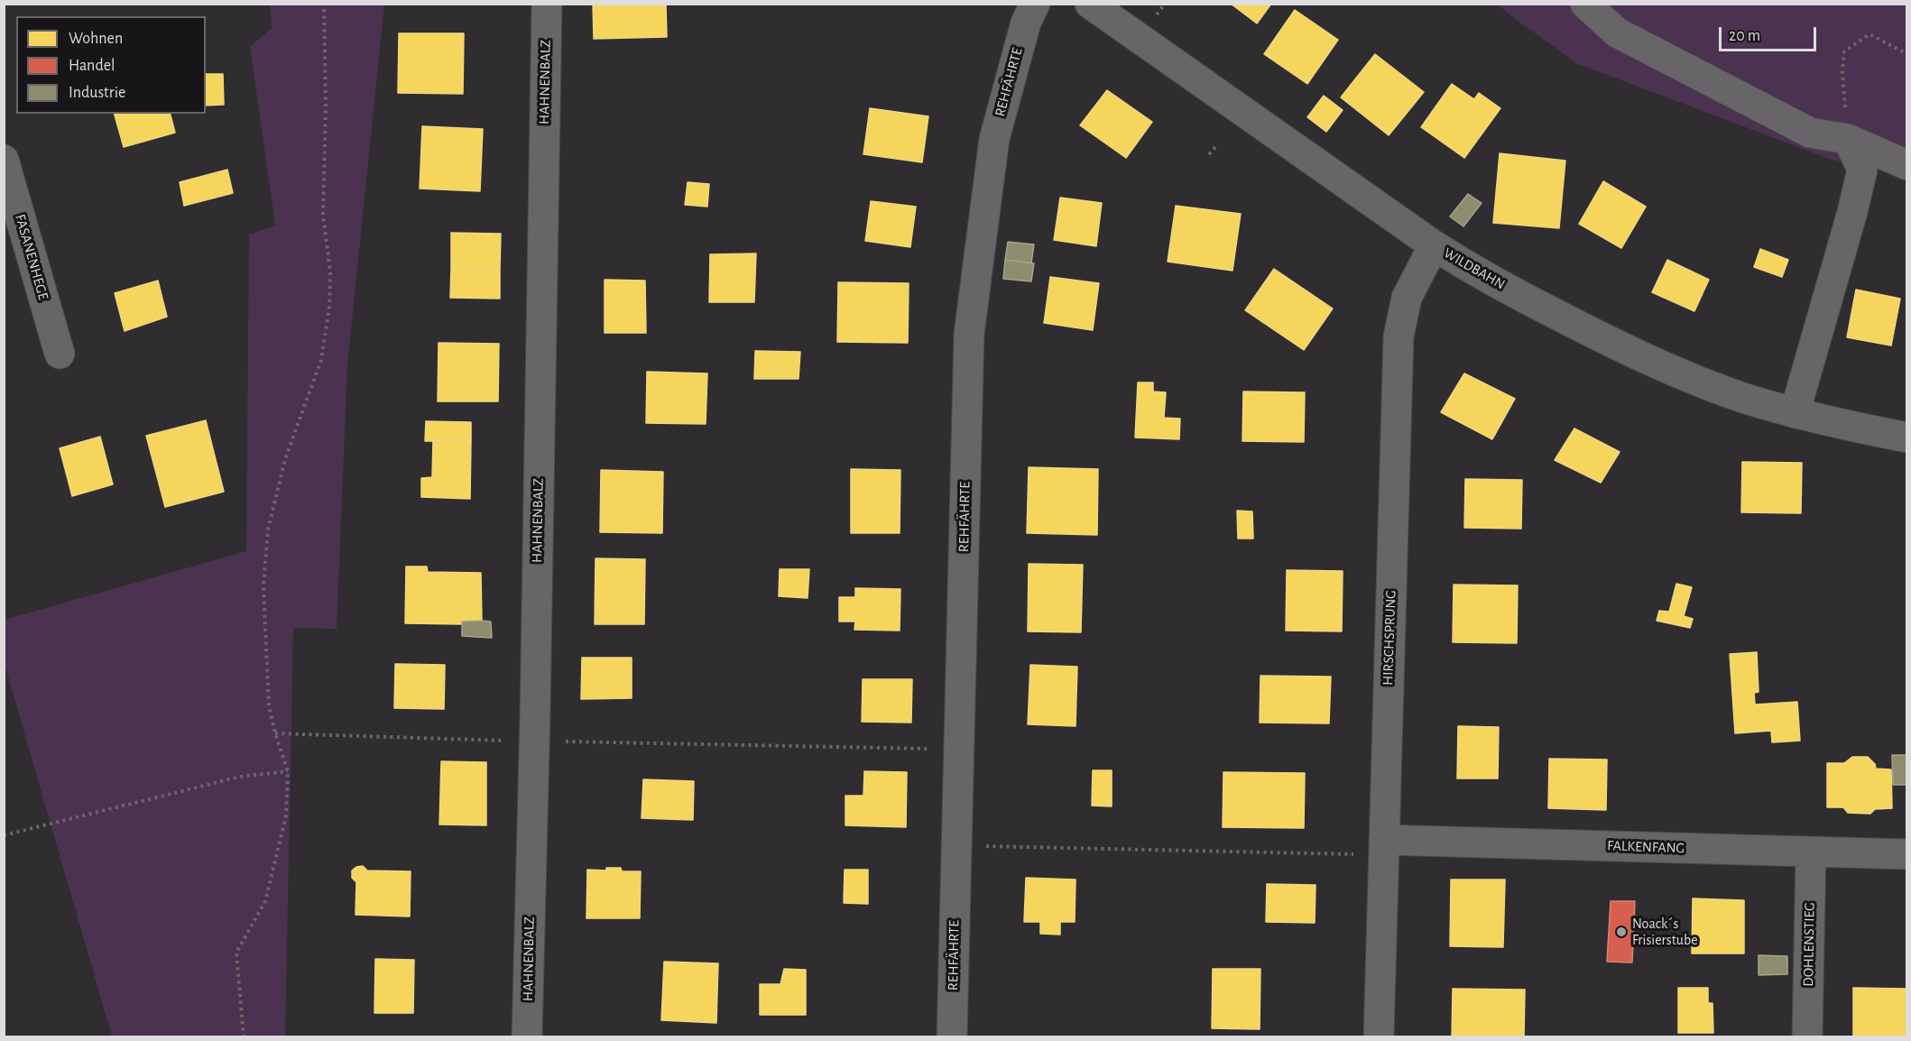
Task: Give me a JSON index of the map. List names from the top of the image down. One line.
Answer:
{"streets":{"street":["HAHNENBALZ","REHFÄHRTE","FASANENHEGE","WILDBAHN","HIRSCHSPRUNG","FALKENFANG","DOHLENSTIEG"]},"crossings":[["WILDBAHN","HIRSCHSPRUNG"],["HIRSCHSPRUNG","FALKENFANG"],["FALKENFANG","DOHLENSTIEG"]],"places":["Noack´s Frisierstube"],"legend":["Wohnen","Handel","Industrie"],"scale_bar":"20 m"}
